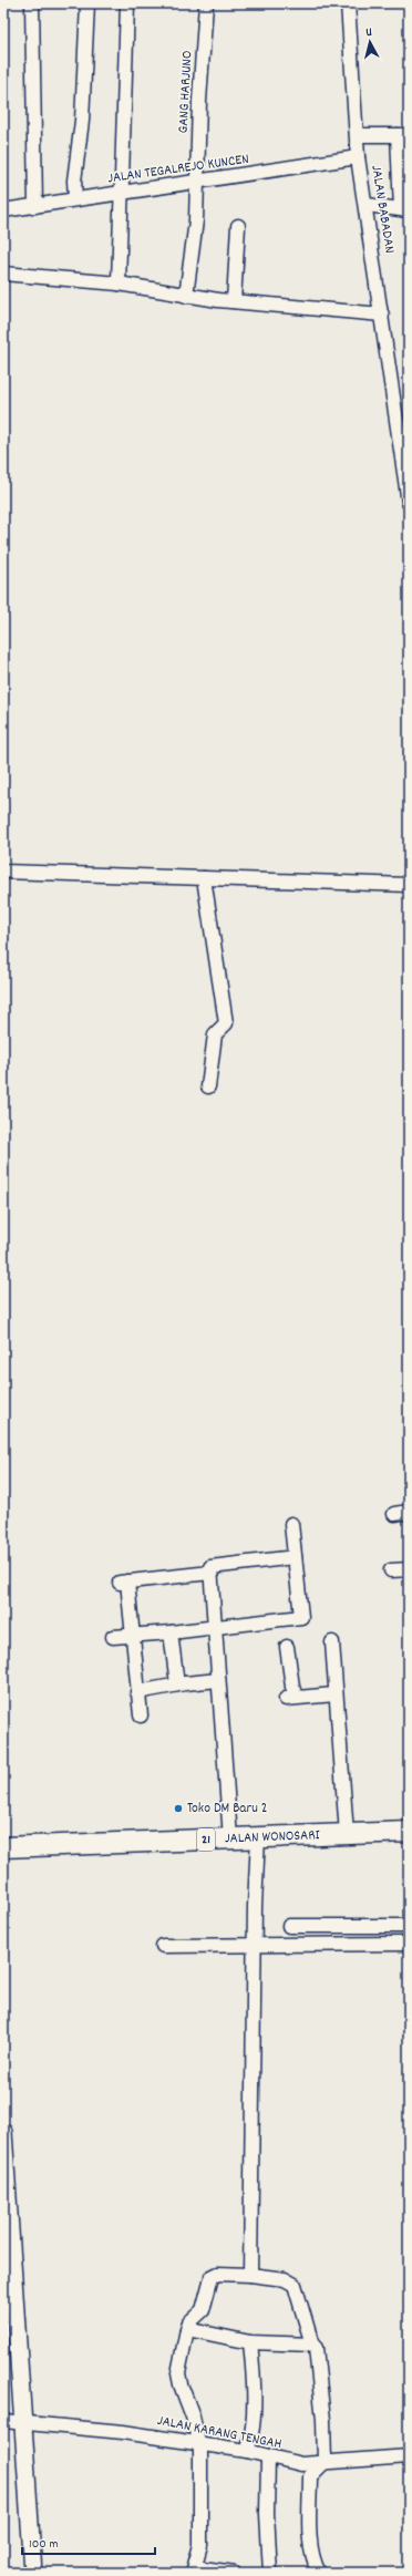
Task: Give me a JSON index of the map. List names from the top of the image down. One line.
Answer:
{"streets":{"highway":["JALAN WONOSARI","21"],"street":["GANG HARJUNO","JALAN TEGALREJO KUNCEN","JALAN BABADAN","JALAN KARANG TENGAH"]},"crossings":[["GANG HARJUNO","JALAN TEGALREJO KUNCEN"],["JALAN TEGALREJO KUNCEN","JALAN BABADAN"]],"places":["Toko DM Baru 2"],"scale_bar":"100 m","north":"top"}
